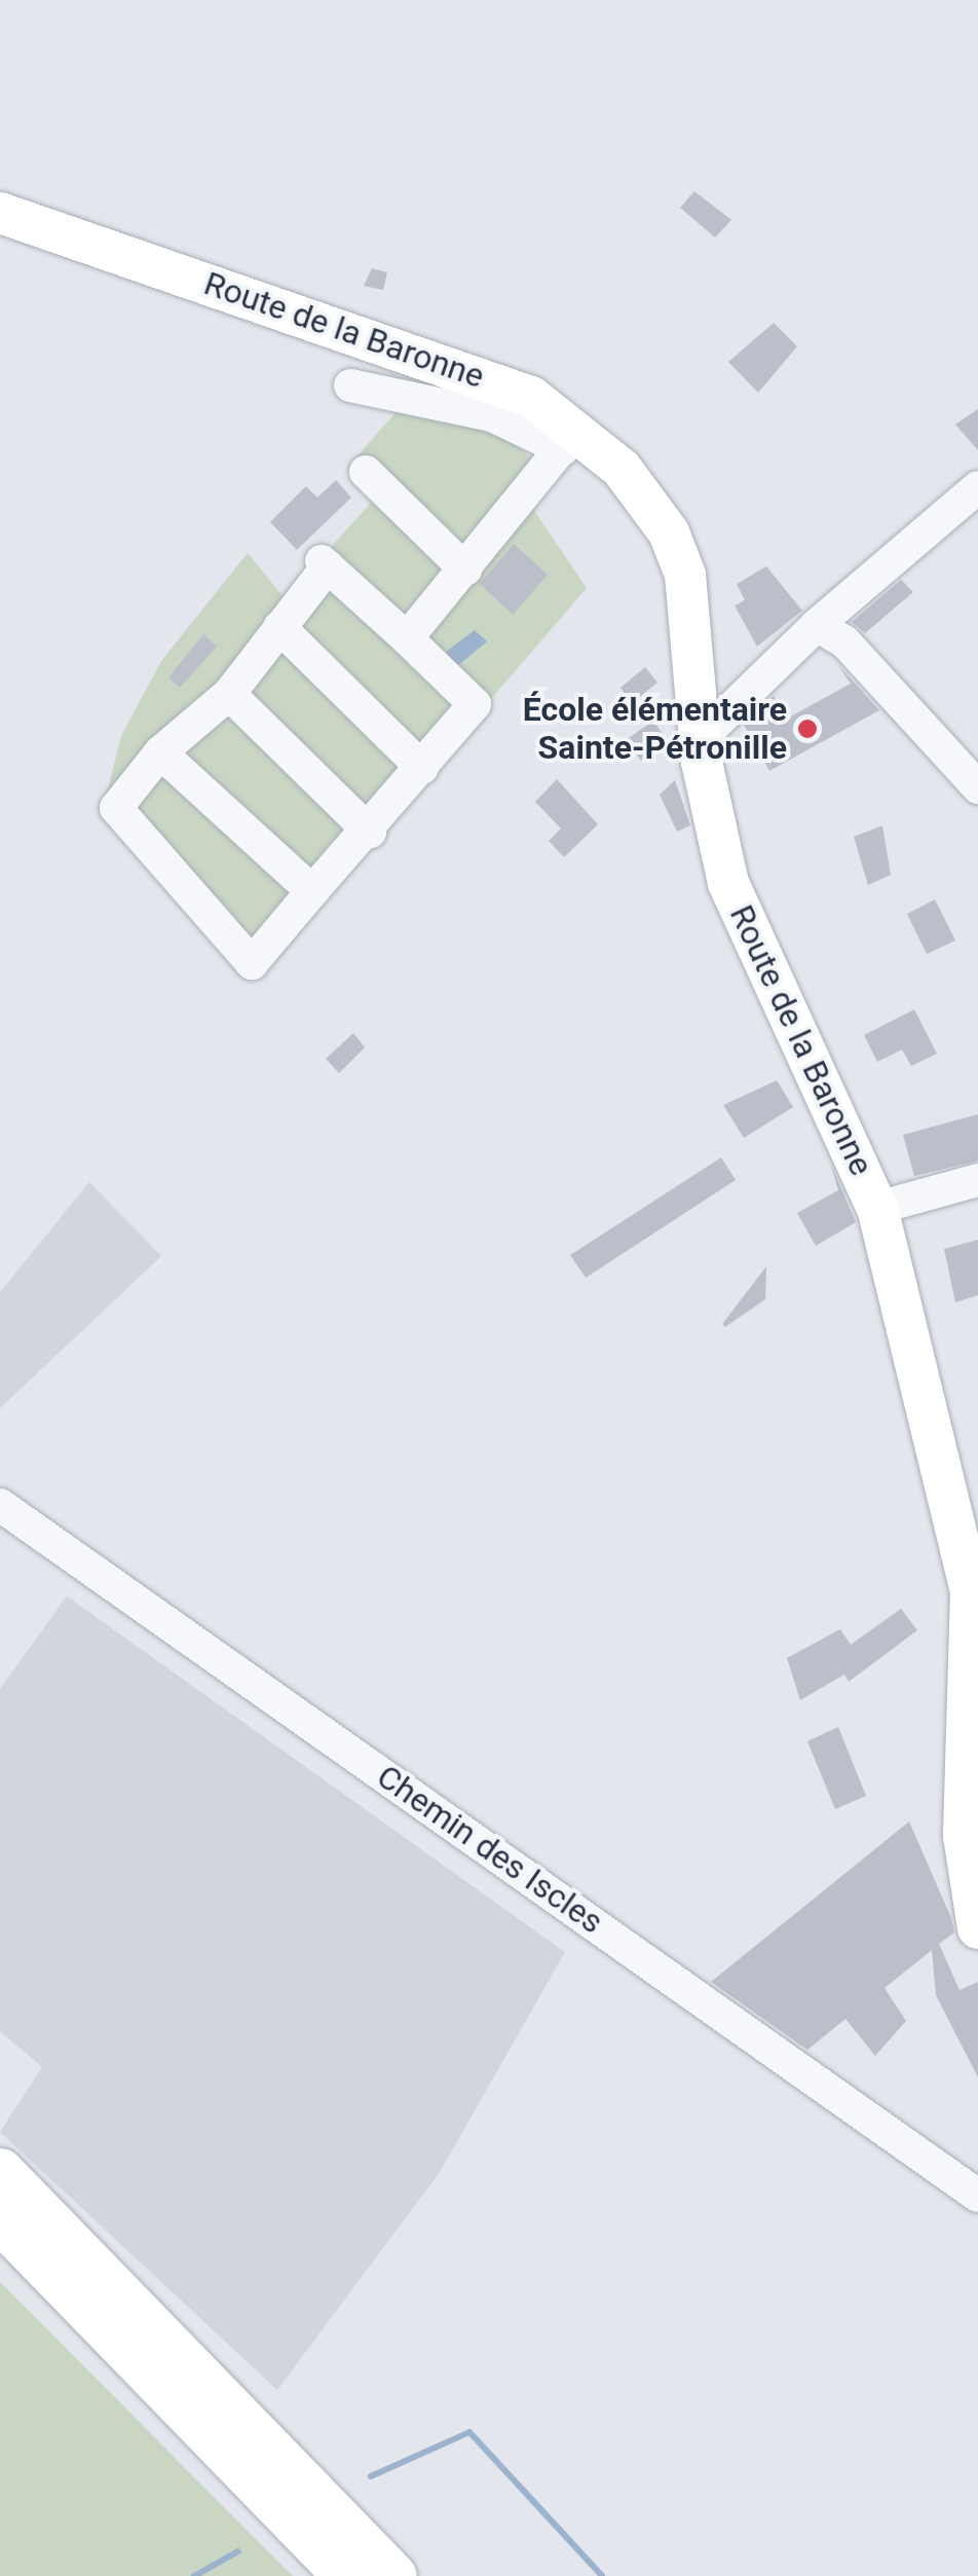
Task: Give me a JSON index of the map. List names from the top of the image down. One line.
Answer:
{"streets":{"main road":["Route de la Baronne"],"street":["Chemin des Iscles"]},"places":["École élémentaire Sainte-Pétronille"]}
